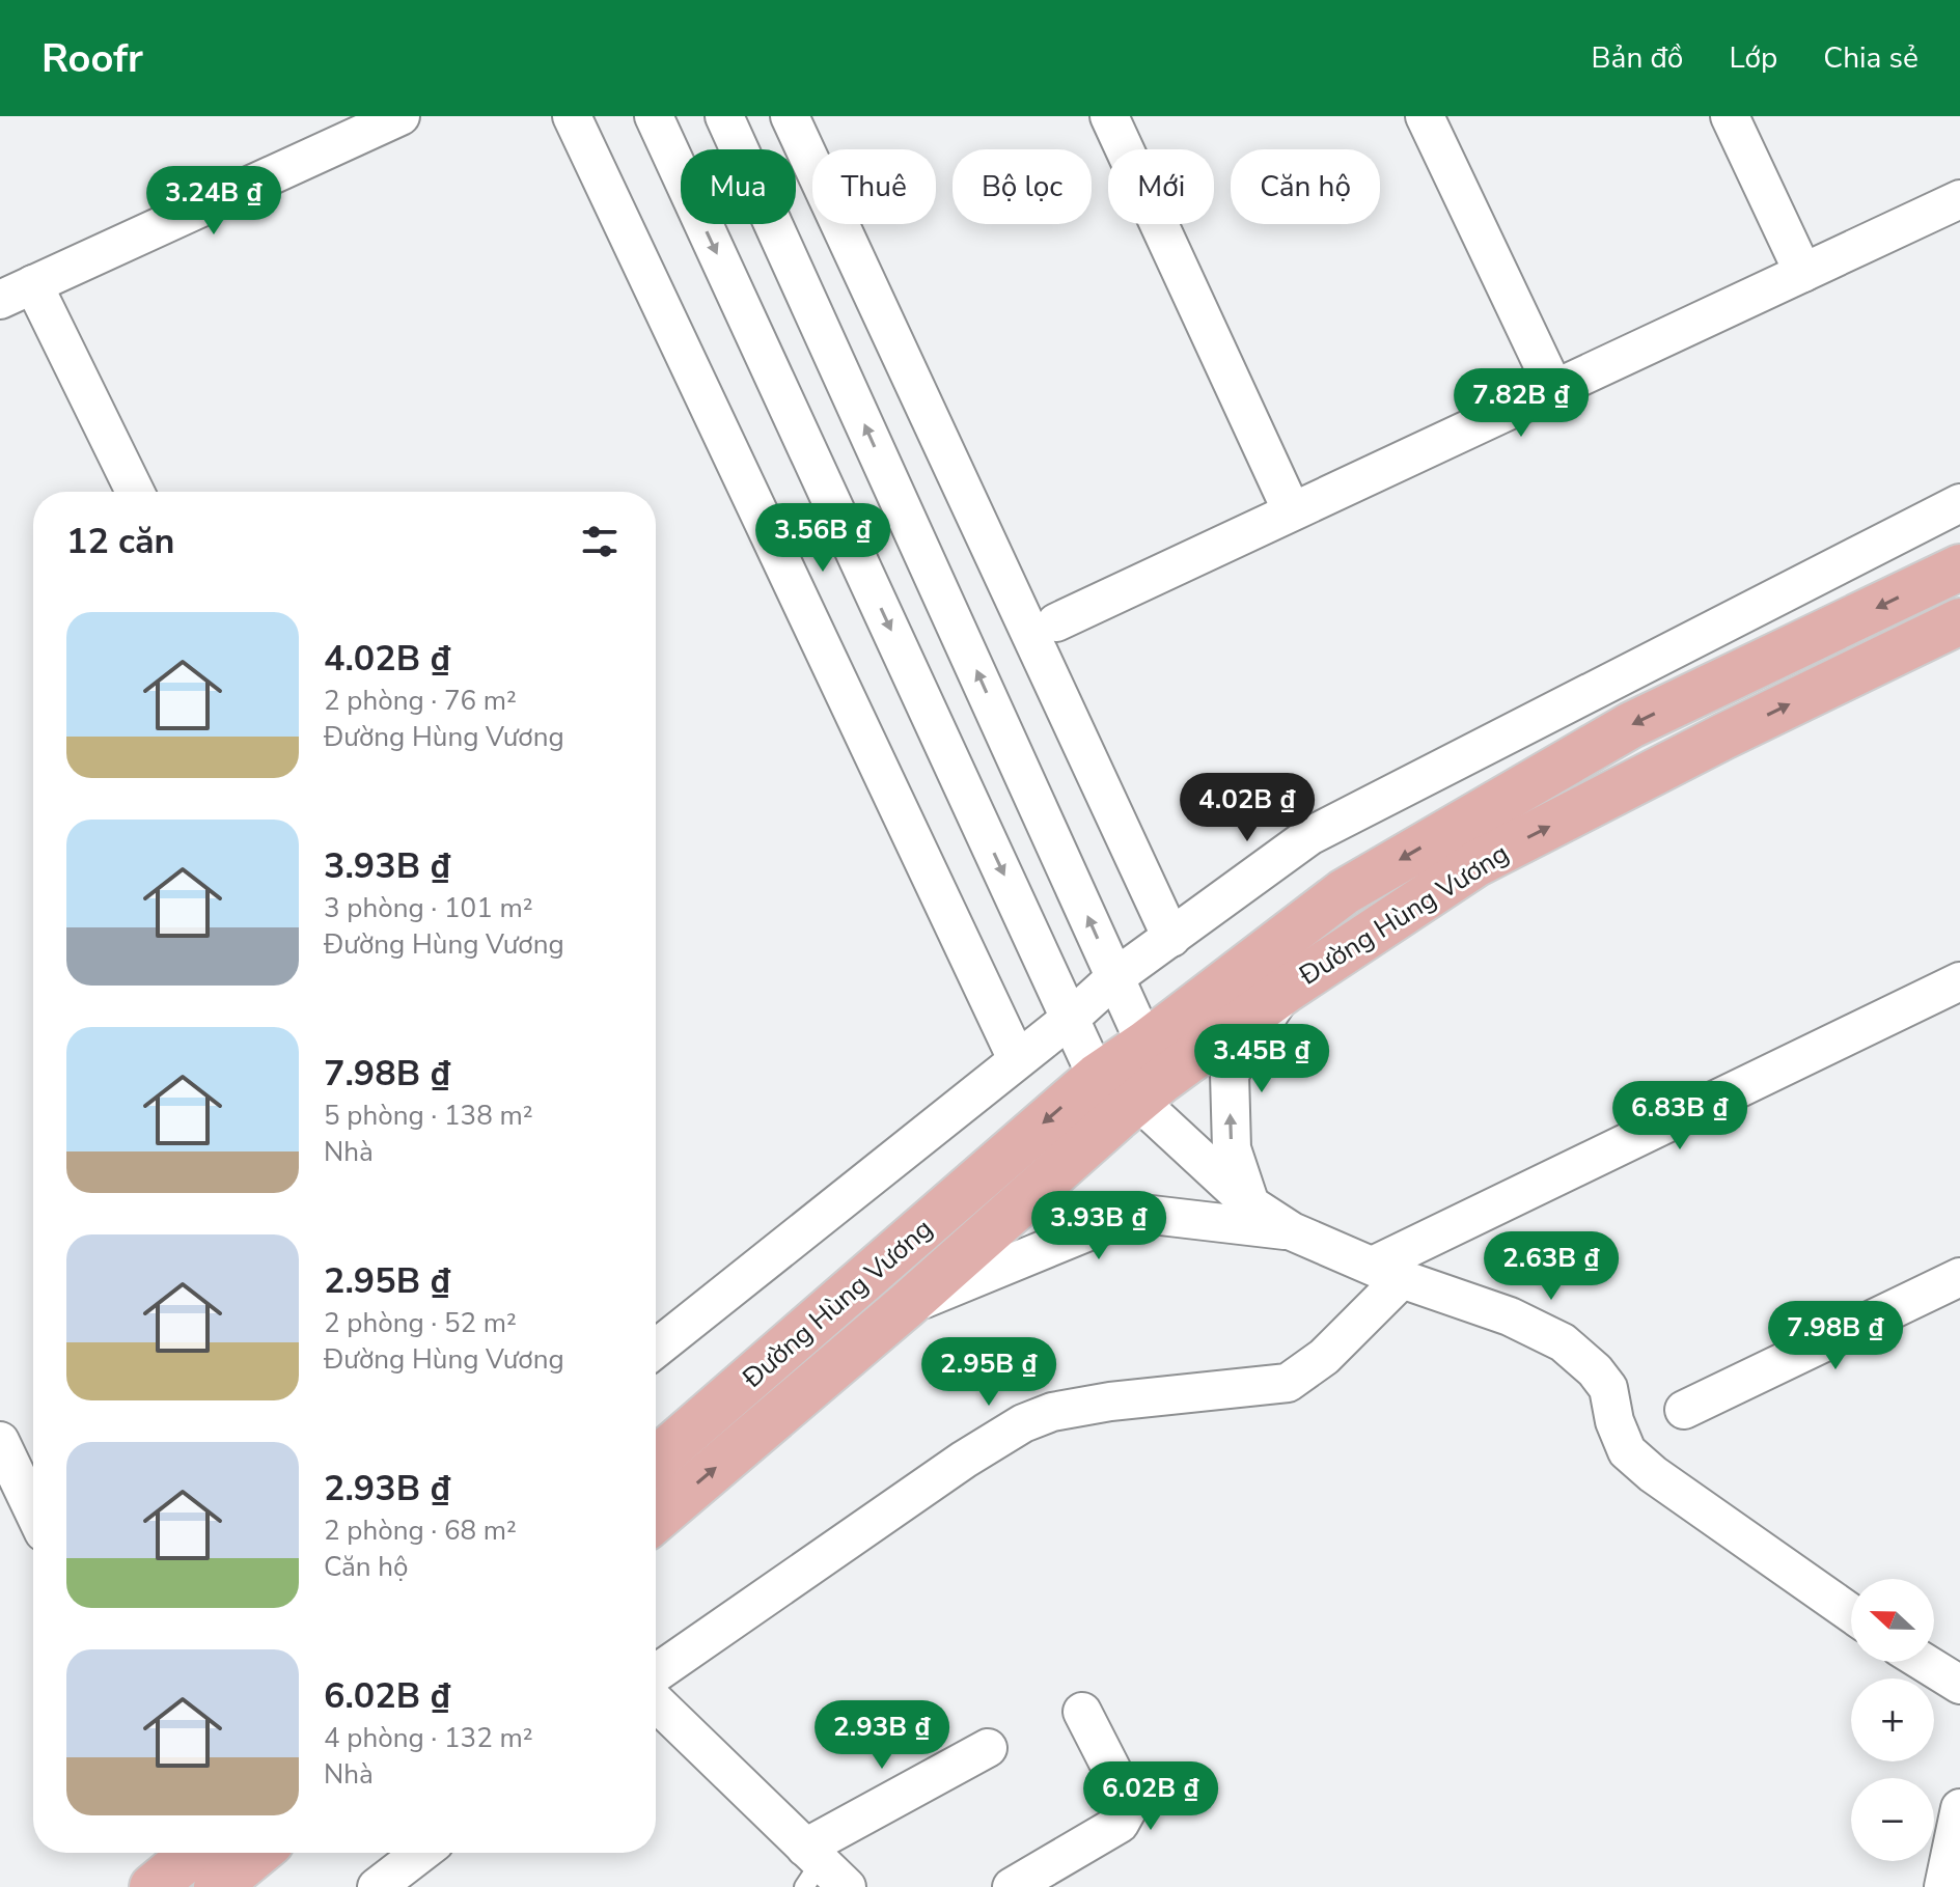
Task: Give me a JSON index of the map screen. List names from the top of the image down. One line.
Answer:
{"streets":{"main road":["Đường Hùng Vương"]},"north":"left","page":{"header":"Roofr","nav":["Bản đồ","Lớp","Chia sẻ"],"chip":["Mua","Thuê","Bộ lọc","Mới","Căn hộ"],"price":["3.24B ₫","7.82B ₫","3.56B ₫","4.02B ₫","3.45B ₫","6.83B ₫","3.93B ₫","2.63B ₫","7.98B ₫","2.95B ₫","2.93B ₫","6.02B ₫"],"heading":"12 căn","list":[{"name":"4.02B ₫","note":"2 phòng · 76 m² · Đường Hùng Vương"},{"name":"3.93B ₫","note":"3 phòng · 101 m² · Đường Hùng Vương"},{"name":"7.98B ₫","note":"5 phòng · 138 m² · Nhà"},{"name":"2.95B ₫","note":"2 phòng · 52 m² · Đường Hùng Vương"},{"name":"2.93B ₫","note":"2 phòng · 68 m² · Căn hộ"},{"name":"6.02B ₫","note":"4 phòng · 132 m² · Nhà"}],"map_buttons":["+","−"]}}
